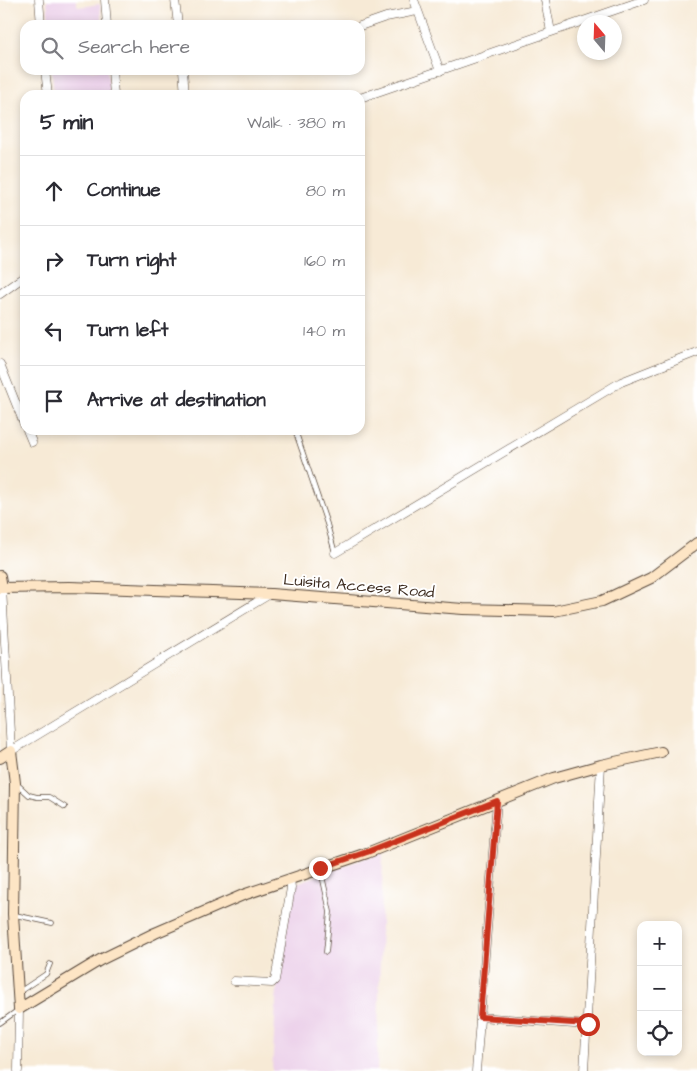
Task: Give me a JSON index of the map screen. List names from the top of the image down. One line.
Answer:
{"streets":{"street":["Luisita Access Road"]},"north":"top","page":{"search":"Search here","heading":["5 min","Walk · 380 m"],"list":[["Continue","80 m"],["Turn right","160 m"],["Turn left","140 m"],"Arrive at destination"],"map_buttons":["+","−"]}}
